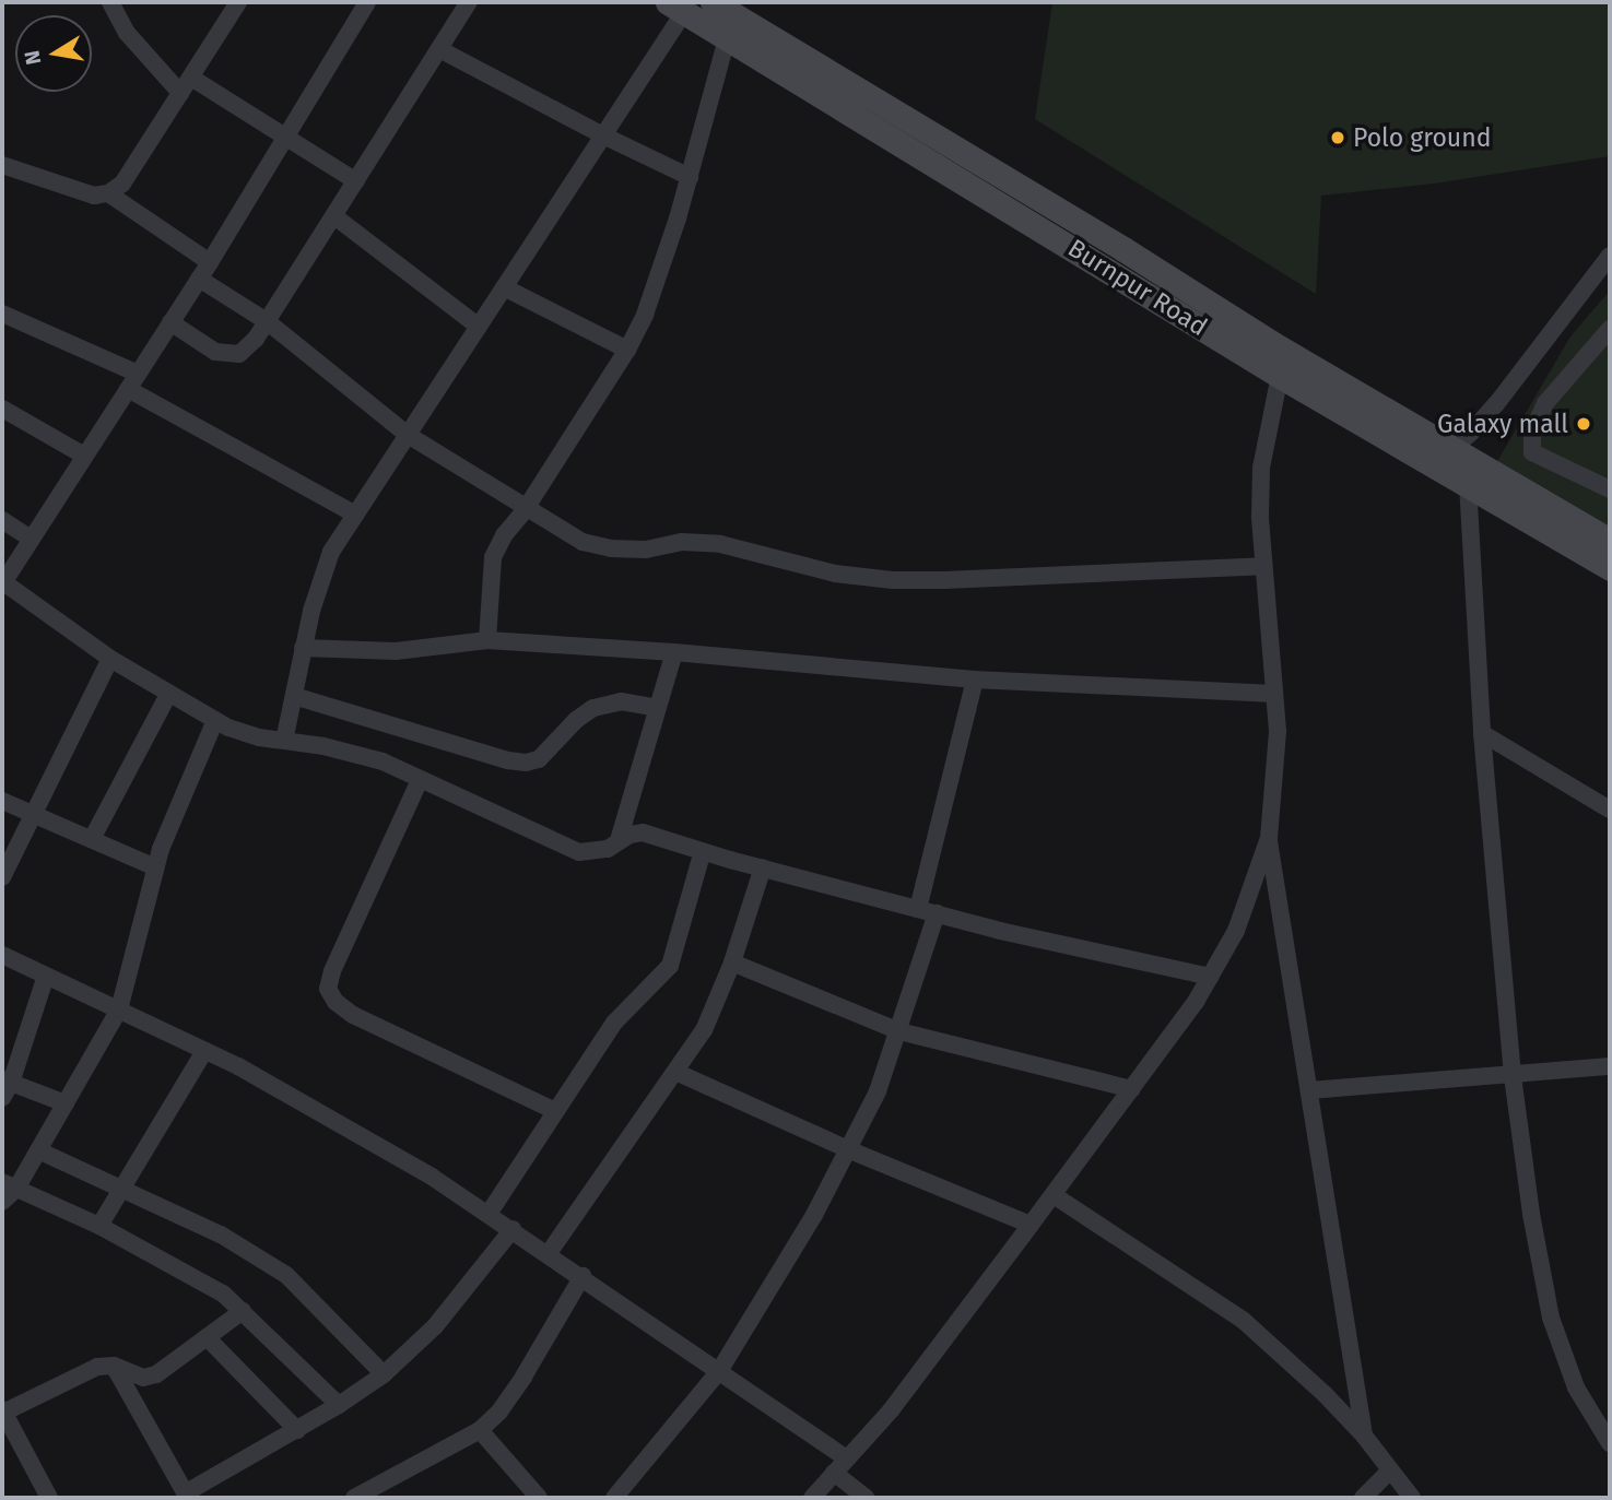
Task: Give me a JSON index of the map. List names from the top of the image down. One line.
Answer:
{"streets":{"street":["Burnpur Road"]},"places":["Polo ground","Galaxy mall"],"north":"left"}
